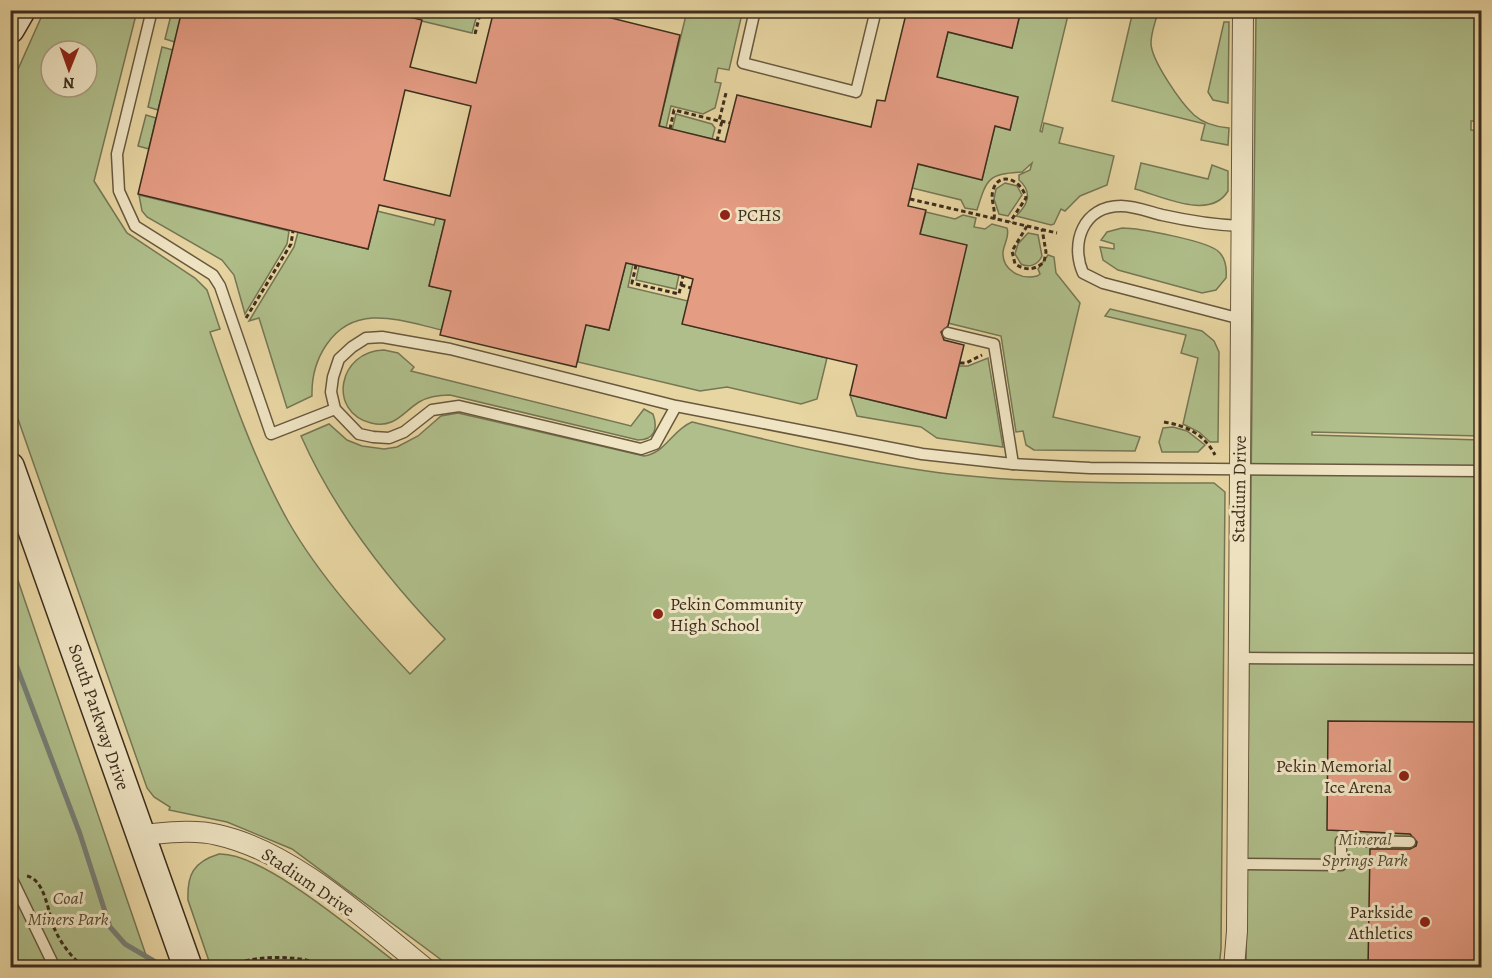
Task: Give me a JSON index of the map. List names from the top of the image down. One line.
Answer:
{"streets":{"main road":["South Parkway Drive"],"street":["Stadium Drive"]},"crossings":[["Stadium Drive","South Parkway Drive"]],"parks":["Mineral Springs Park","Coal Miners Park"],"places":["PCHS","Pekin Community High School","Pekin Memorial Ice Arena","Parkside Athletics"],"north":"bottom"}
